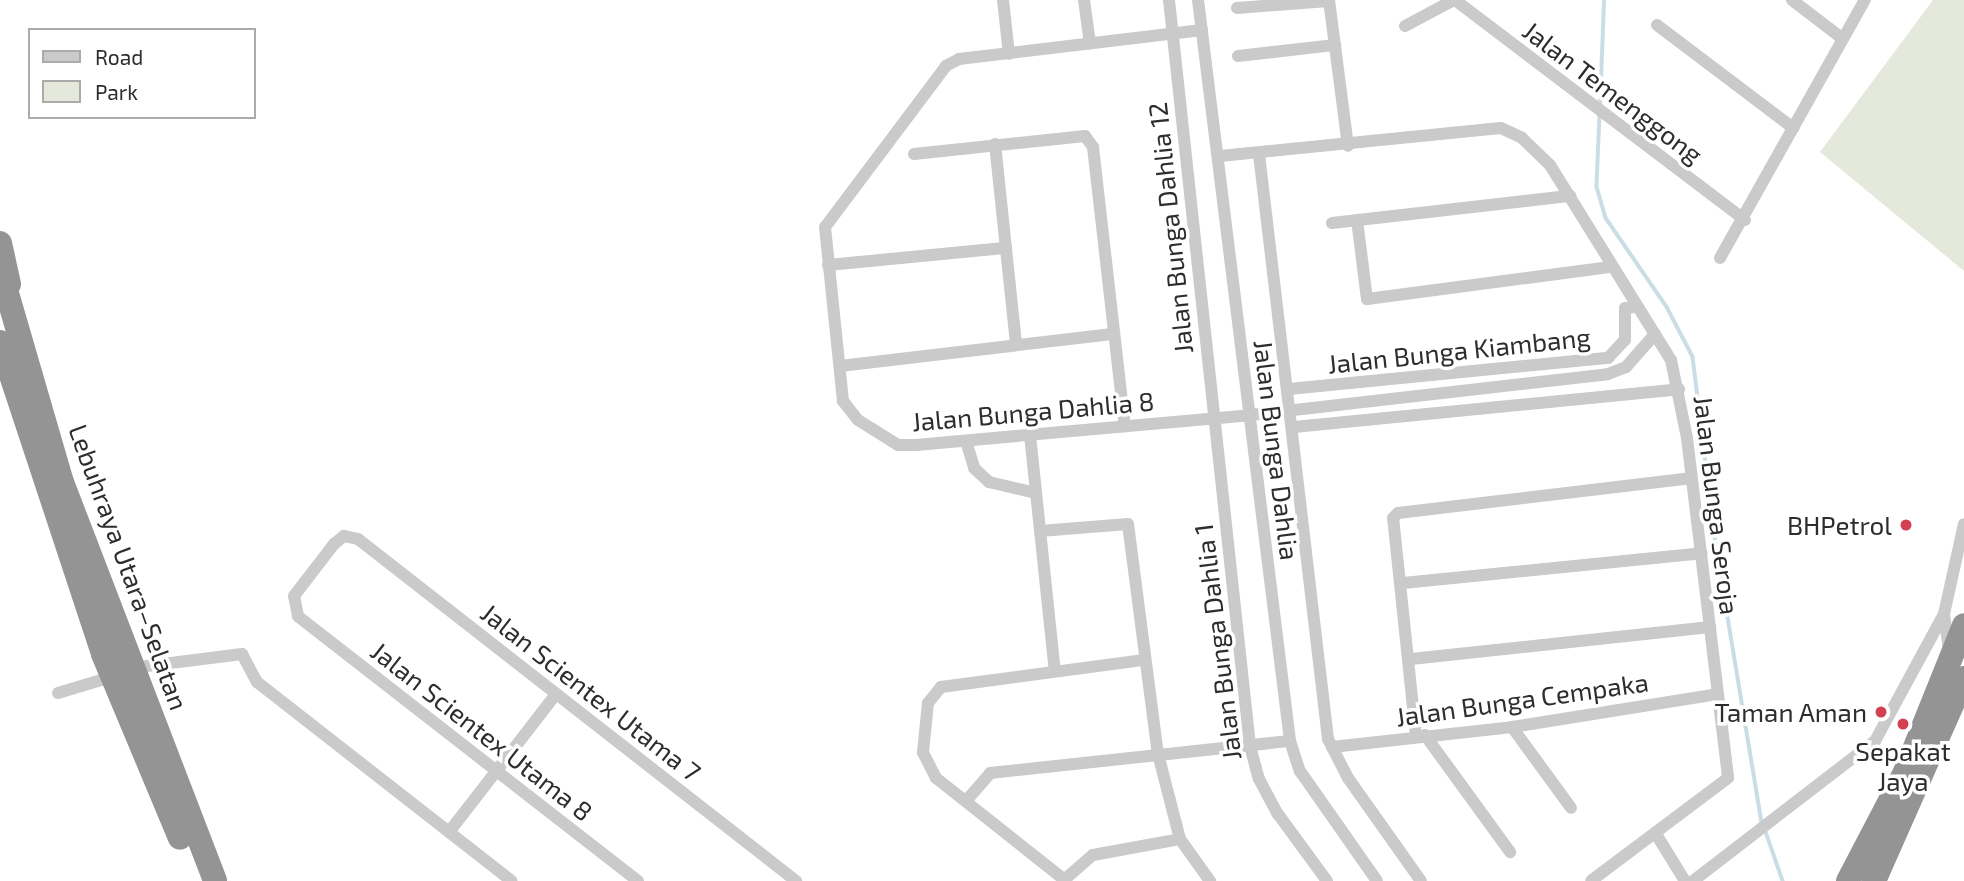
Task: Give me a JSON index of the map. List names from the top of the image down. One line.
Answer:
{"streets":{"highway":["Lebuhraya Utara–Selatan"],"street":["Jalan Temenggong","Jalan Bunga Dahlia 12","Jalan Bunga Kiambang","Jalan Bunga Dahlia 8","Jalan Bunga Dahlia","Jalan Bunga Seroja","Jalan Bunga Dahlia 1","Jalan Scientex Utama 7","Jalan Bunga Cempaka","Jalan Scientex Utama 8"]},"crossings":[["Jalan Bunga Dahlia 12","Jalan Bunga Dahlia 8"],["Jalan Bunga Dahlia 12","Jalan Bunga Dahlia 1"],["Jalan Bunga Kiambang","Jalan Bunga Seroja"],["Jalan Bunga Dahlia 8","Jalan Bunga Dahlia"],["Jalan Bunga Dahlia 8","Jalan Bunga Seroja"],["Jalan Bunga Dahlia 8","Jalan Bunga Dahlia 1"],["Jalan Bunga Seroja","Jalan Bunga Cempaka"],["Jalan Scientex Utama 7","Jalan Scientex Utama 8"]],"places":["BHPetrol","Taman Aman","Sepakat Jaya"],"legend":["Road","Park"]}
